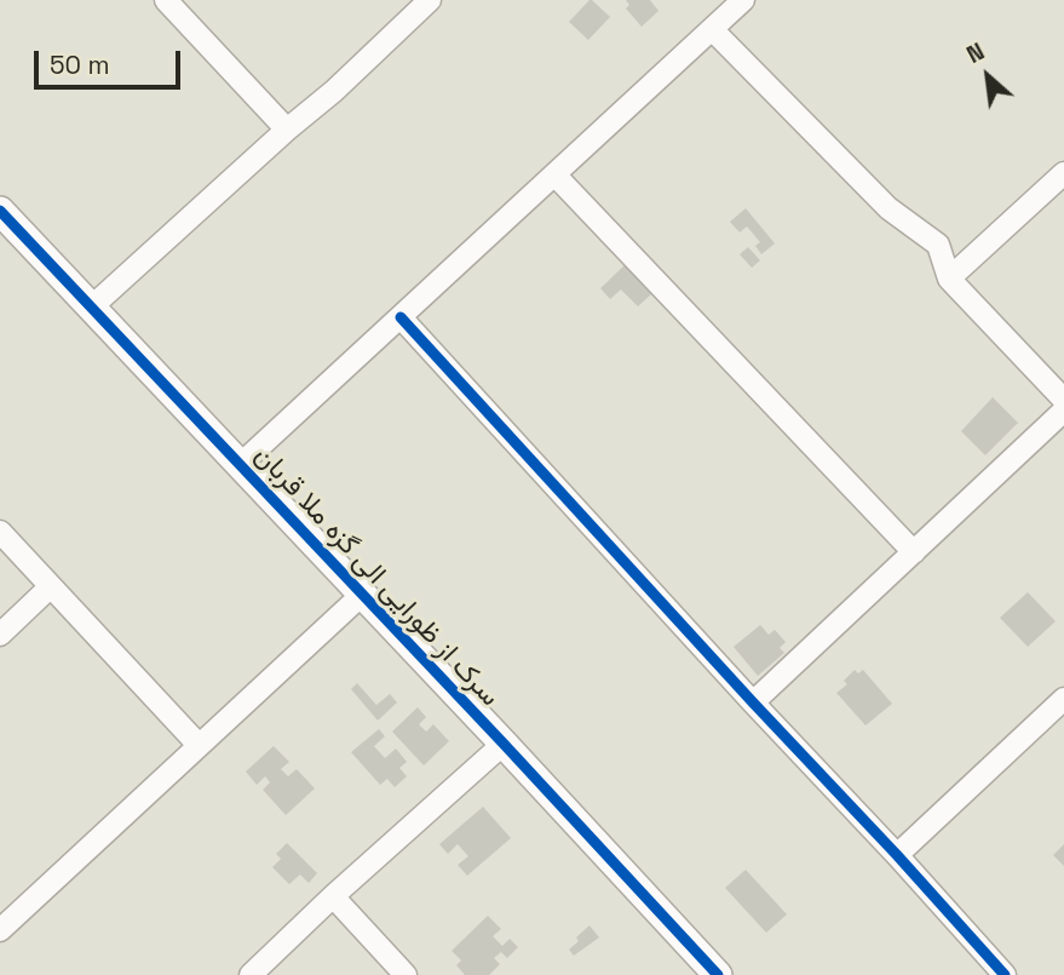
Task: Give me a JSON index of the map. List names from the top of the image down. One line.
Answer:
{"streets":{"street":["سرک از ظورایی الی گزه ملا قربان"]},"scale_bar":"50 m","north":"top left"}
